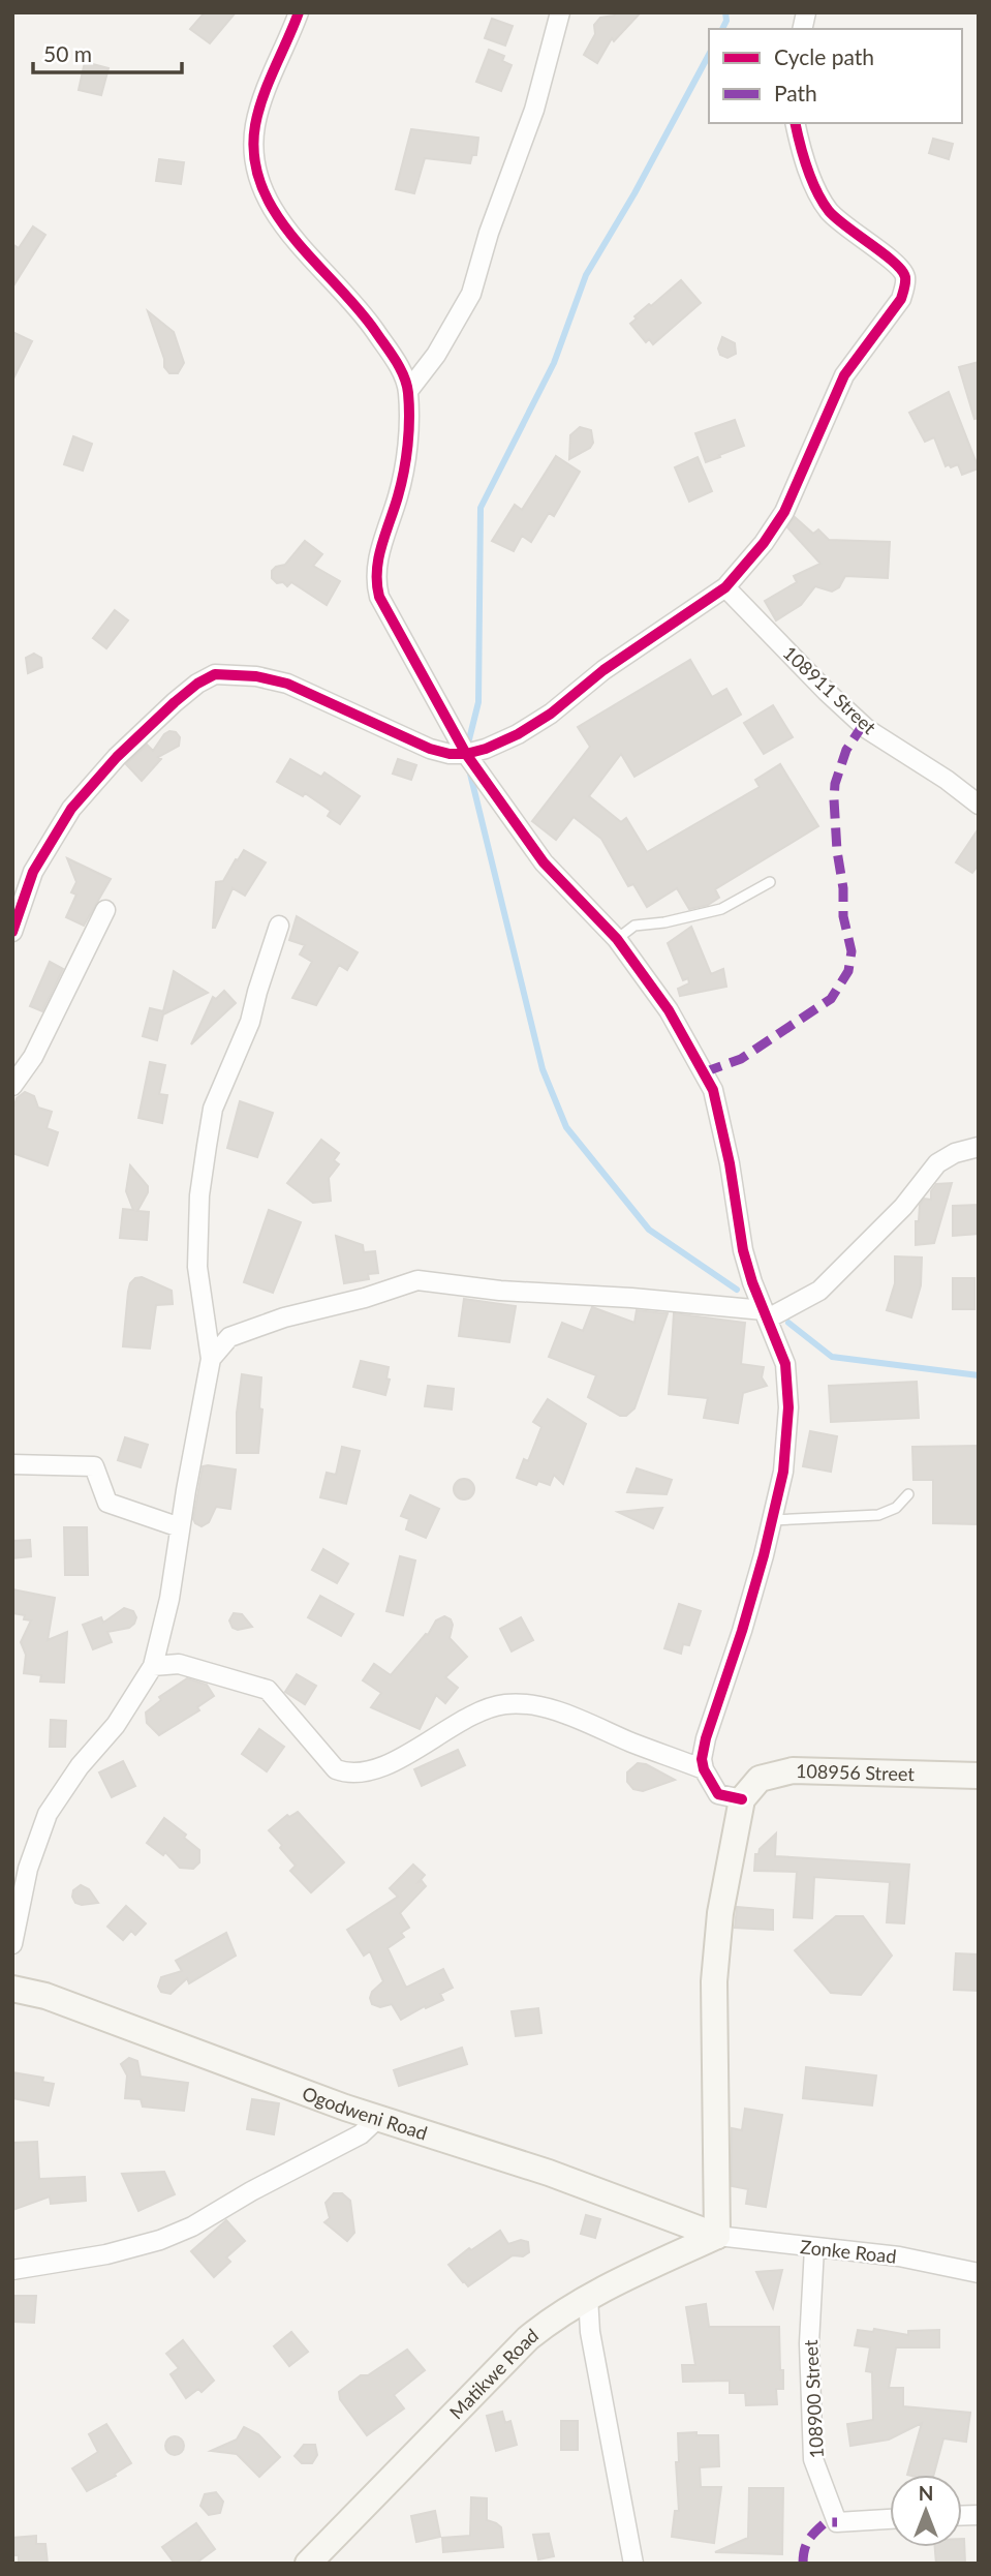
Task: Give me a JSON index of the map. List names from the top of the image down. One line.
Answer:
{"streets":{"street":["108911 Street","108956 Street","Ogodweni Road","Zonke Road","Matikwe Road","108900 Street"]},"crossings":[["Ogodweni Road","Zonke Road"],["Ogodweni Road","Matikwe Road"],["Zonke Road","Matikwe Road"],["Zonke Road","108900 Street"]],"legend":["Cycle path","Path"],"scale_bar":"50 m","north":"top"}
